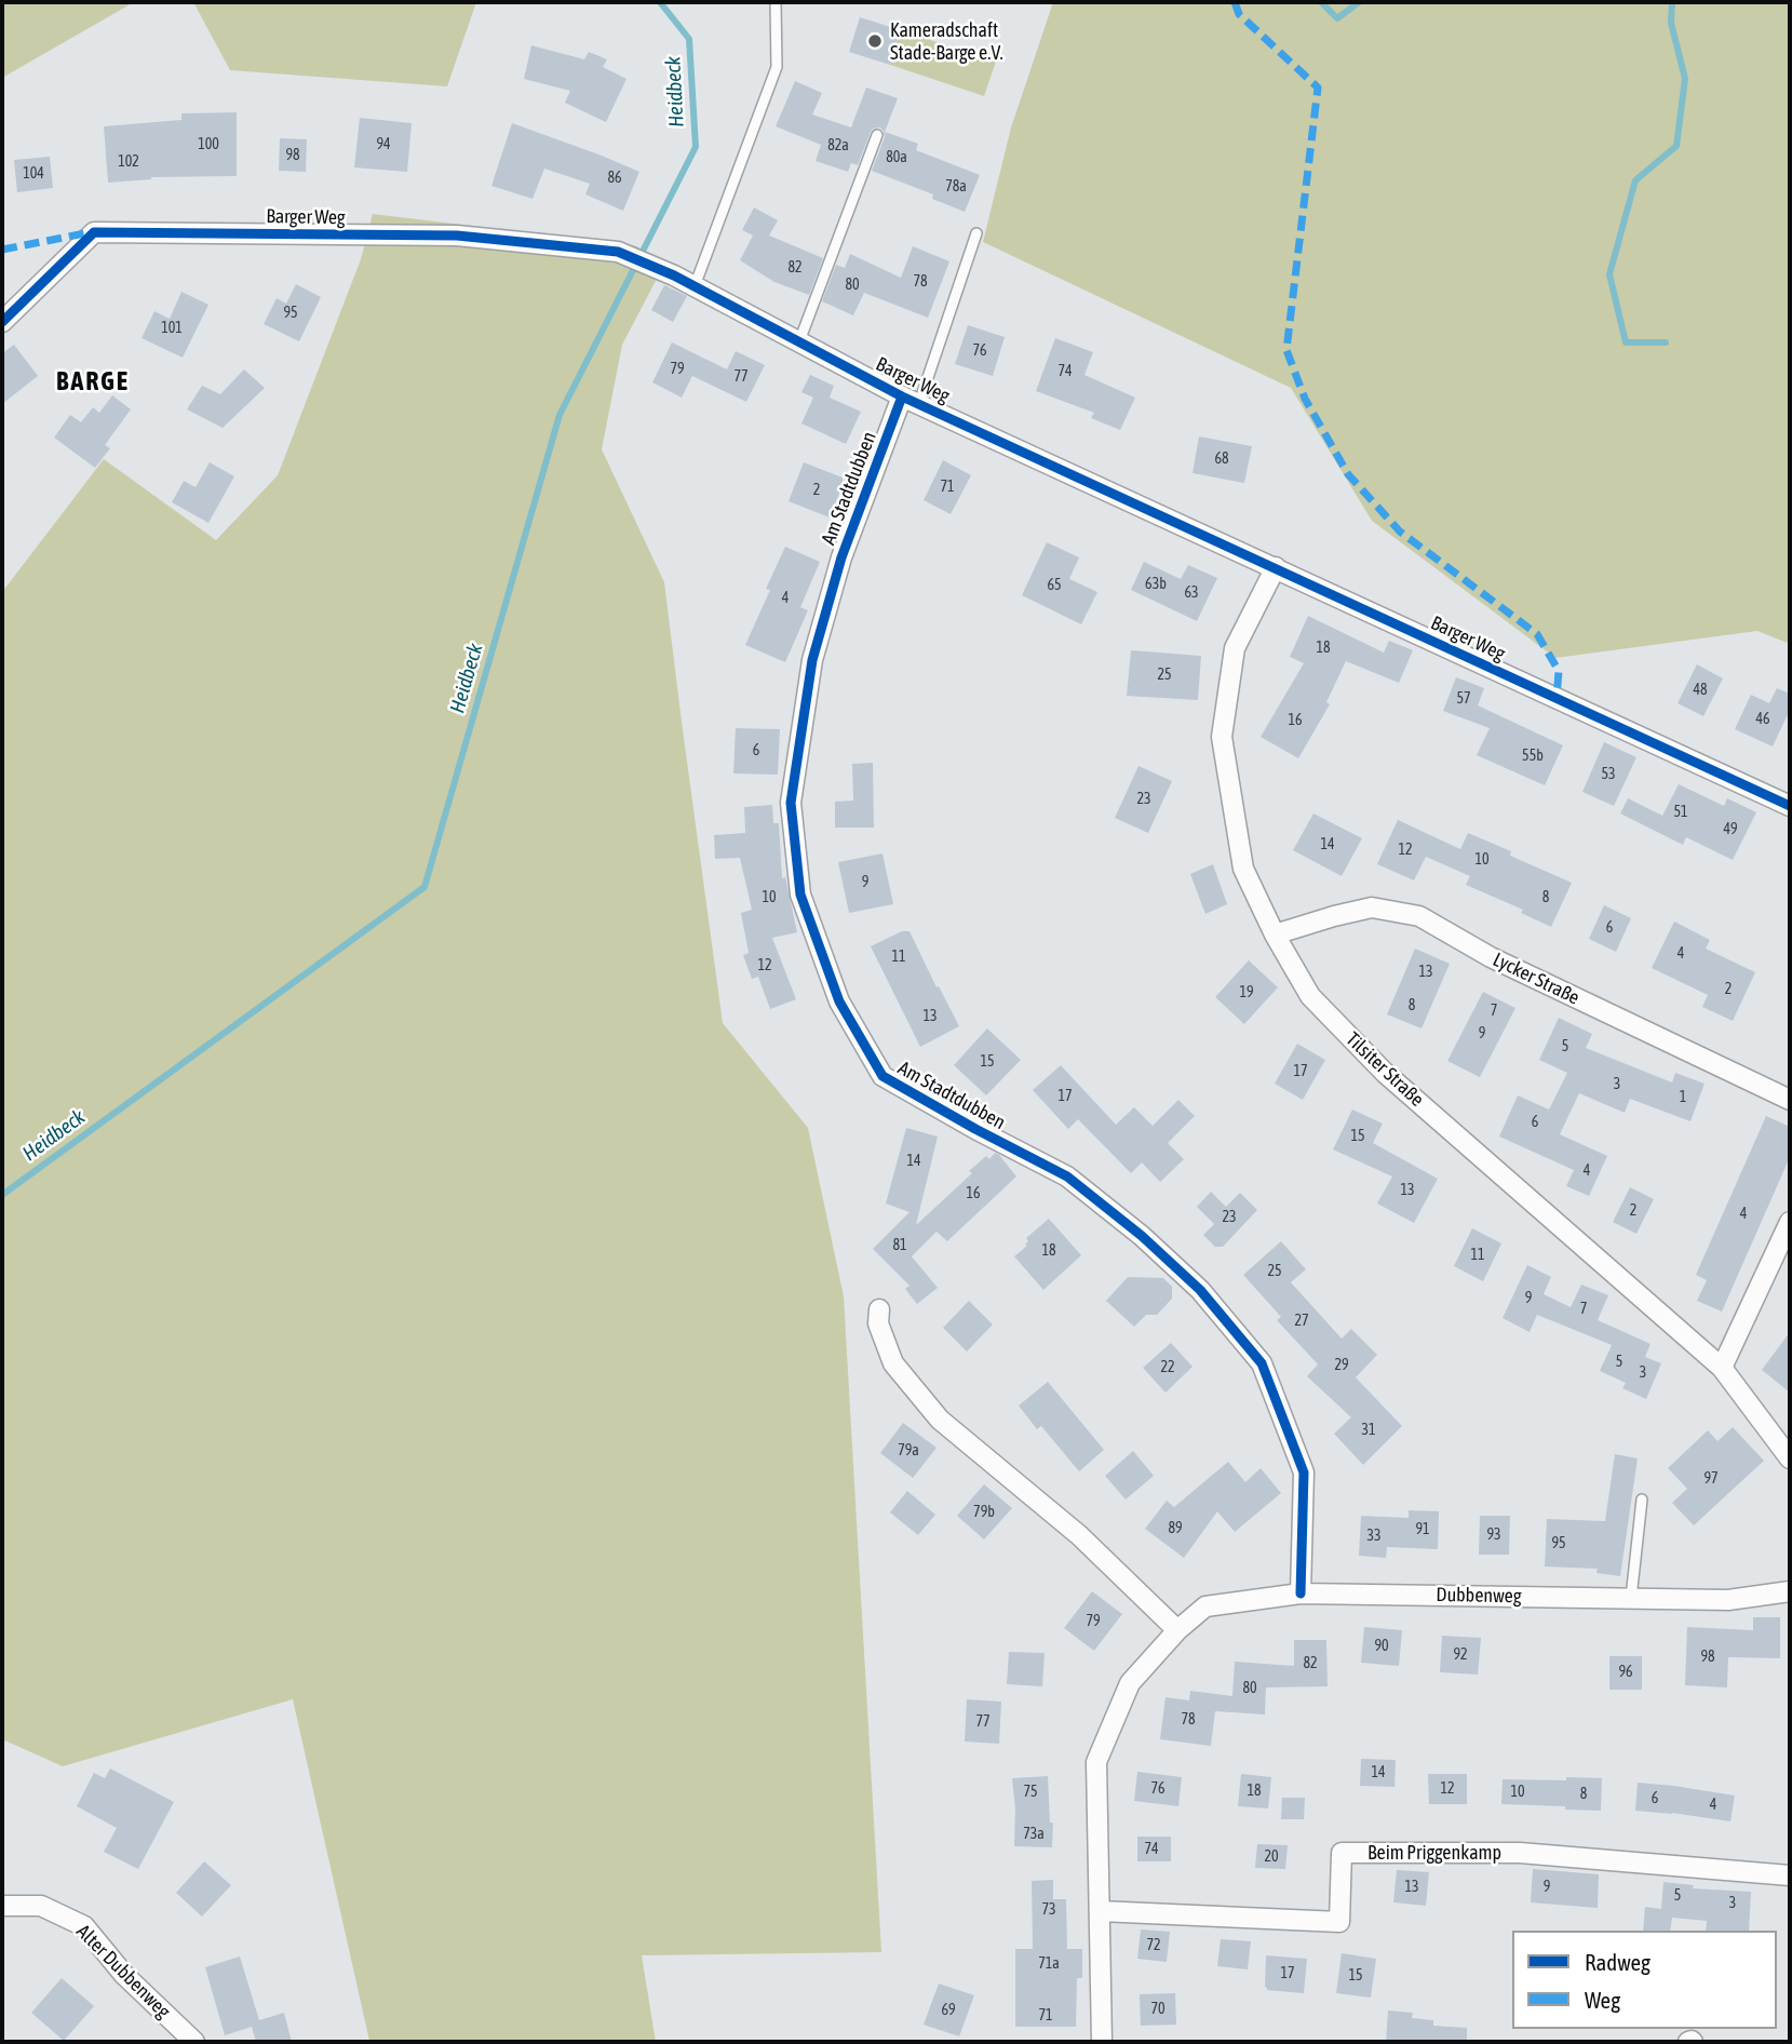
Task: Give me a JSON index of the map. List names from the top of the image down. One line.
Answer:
{"streets":{"street":["Barger Weg","Am Stadtdubben","Lycker Straße","Tilsiter Straße","Dubbenweg","Beim Priggenkamp","Alter Dubbenweg"]},"crossings":[["Barger Weg","Am Stadtdubben"],["Barger Weg","Tilsiter Straße"],["Am Stadtdubben","Dubbenweg"],["Lycker Straße","Tilsiter Straße"],["Dubbenweg","Beim Priggenkamp"]],"districts":["BARGE"],"water":["Heidbeck"],"places":["Kameradschaft Stade-Barge e.V."],"house_numbers":["100","94","82a","98","80a","102","104","86","78a","82","78","80","95","101","76","79","74","77","68","71","2","63b","65","63","4","18","25","48","57","46","16","6","55b","53","23","51","49","14","12","10","9","10","8","6","4","11","12","13","2","19","8","7","13","9","5","15","17","3","17","1","6","15","14","4","13","16","2","4","23","81","18","11","25","9","7","27","5","29","22","3","31","79a","97","79b","89","91","93","33","95","79","90","92","98","82","96","80","78","77","14","76","12","18","75","10","8","6","4","73a","74","20","13","9","5","3","73","72","71a","17","15","70","69","71"],"legend":["Radweg","Weg"]}
